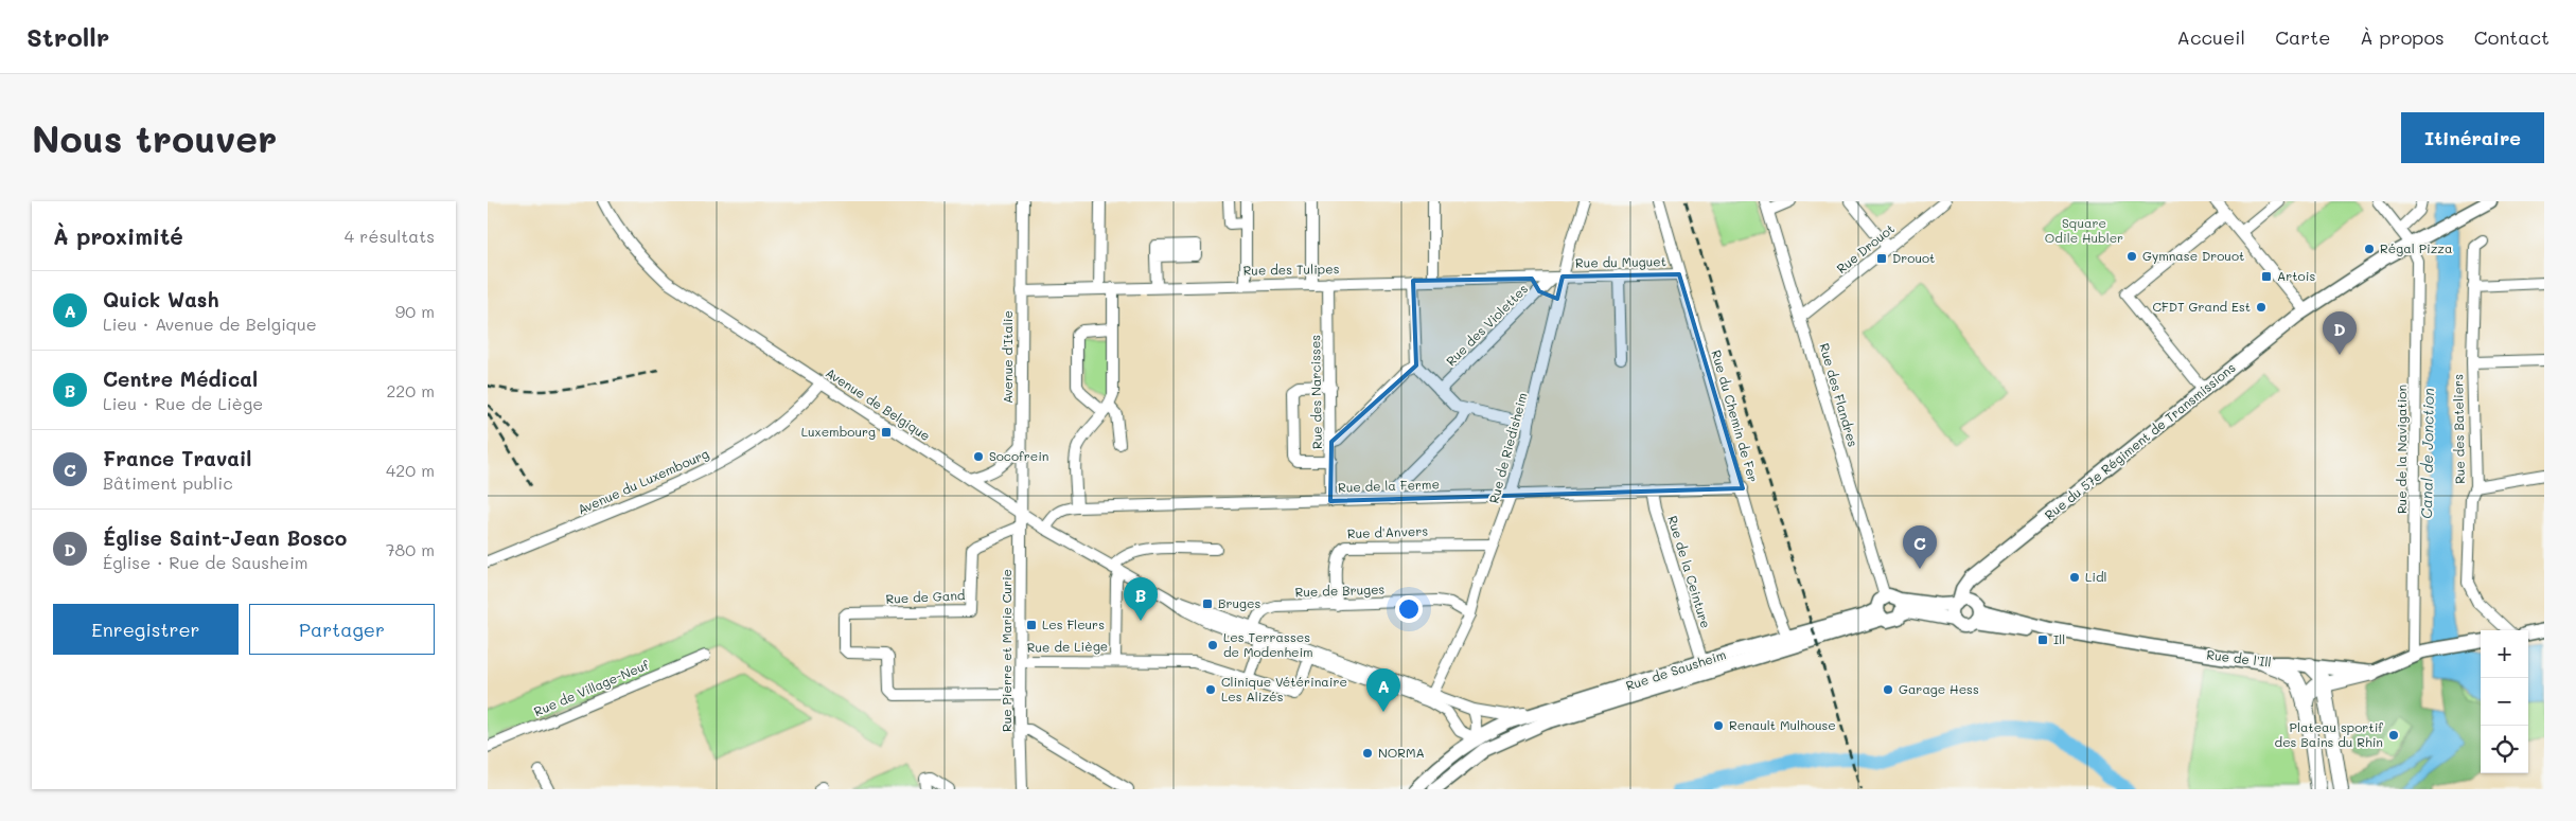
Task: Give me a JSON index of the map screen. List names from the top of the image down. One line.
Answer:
{"streets":{"main road":["Rue du 57e Régiment de Transmissions","Rue de l'Ill","Rue de Sausheim"],"street":["Rue Drouot","Rue du Muguet","Rue des Tulipes","Rue des Violettes","Avenue d'Italie","Rue des Narcisses","Rue des Flandres","Avenue de Belgique","Rue du Chemin de Fer","Rue des Bateliers","Rue de Riedisheim","Rue de la Navigation","Avenue du Luxembourg","Rue de la Ferme","Rue d'Anvers","Rue de la Ceinture","Rue de Bruges","Rue de Gand","Rue de Liège","Rue Pierre et Marie Curie","Rue de Village-Neuf"]},"crossings":[["Rue Drouot","Rue des Flandres"],["Rue du Muguet","Rue des Tulipes"],["Rue du Muguet","Rue des Violettes"],["Rue du Muguet","Rue du Chemin de Fer"],["Rue du Muguet","Rue de Riedisheim"],["Rue des Tulipes","Rue des Violettes"],["Rue des Tulipes","Avenue d'Italie"],["Rue des Tulipes","Rue des Narcisses"],["Rue des Tulipes","Rue de Riedisheim"],["Rue des Violettes","Rue de Riedisheim"],["Avenue d'Italie","Avenue de Belgique"],["Avenue d'Italie","Rue Pierre et Marie Curie"],["Rue des Narcisses","Rue de la Ferme"],["Rue des Flandres","Rue de Sausheim"],["Avenue de Belgique","Rue de Riedisheim"],["Avenue de Belgique","Avenue du Luxembourg"],["Avenue de Belgique","Rue de la Ferme"],["Avenue de Belgique","Rue de Bruges"],["Avenue de Belgique","Rue de Liège"],["Avenue de Belgique","Rue Pierre et Marie Curie"],["Avenue de Belgique","Rue de Sausheim"],["Rue du Chemin de Fer","Rue de la Ferme"],["Rue du Chemin de Fer","Rue de Sausheim"],["Rue du 57e Régiment de Transmissions","Rue de l'Ill"],["Rue de Riedisheim","Rue de la Ferme"],["Rue de Riedisheim","Rue d'Anvers"],["Rue de Riedisheim","Rue de Bruges"],["Rue de la Ferme","Rue de la Ceinture"],["Rue d'Anvers","Rue de Bruges"],["Rue de la Ceinture","Rue de Sausheim"],["Rue de Gand","Rue Pierre et Marie Curie"],["Rue de Liège","Rue Pierre et Marie Curie"]],"water":["Canal de Jonction"],"parks":["Square Odile Hubler"],"places":{"other":["Régal Pizza","Gymnase Drouot","CFDT Grand Est","Socofrein","Lidl","Les Terrasses de Modenheim","Clinique Vétérinaire Les Alizés","Garage Hess","Renault Mulhouse","Plateau sportif des Bains du Rhin","NORMA"],"transit":["Drouot","Artois","Luxembourg","Bruges","Les Fleurs","Ill"]},"page":{"header":"Strollr","nav":["Accueil","Carte","À propos","Contact"],"buttons":["Itinéraire",["Enregistrer","Partager"]],"title":"Nous trouver","heading":["À proximité","4 résultats"],"list":[{"mark":"A","name":"Quick Wash","note":"Lieu · Avenue de Belgique","value":"90 m"},{"mark":"B","name":"Centre Médical","note":"Lieu · Rue de Liège","value":"220 m"},{"mark":"C","name":"France Travail","note":"Bâtiment public","value":"420 m"},{"mark":"D","name":"Église Saint-Jean Bosco","note":"Église · Rue de Sausheim","value":"780 m"}],"pins":["D","C","B","A"],"map_buttons":["+","−"]}}
